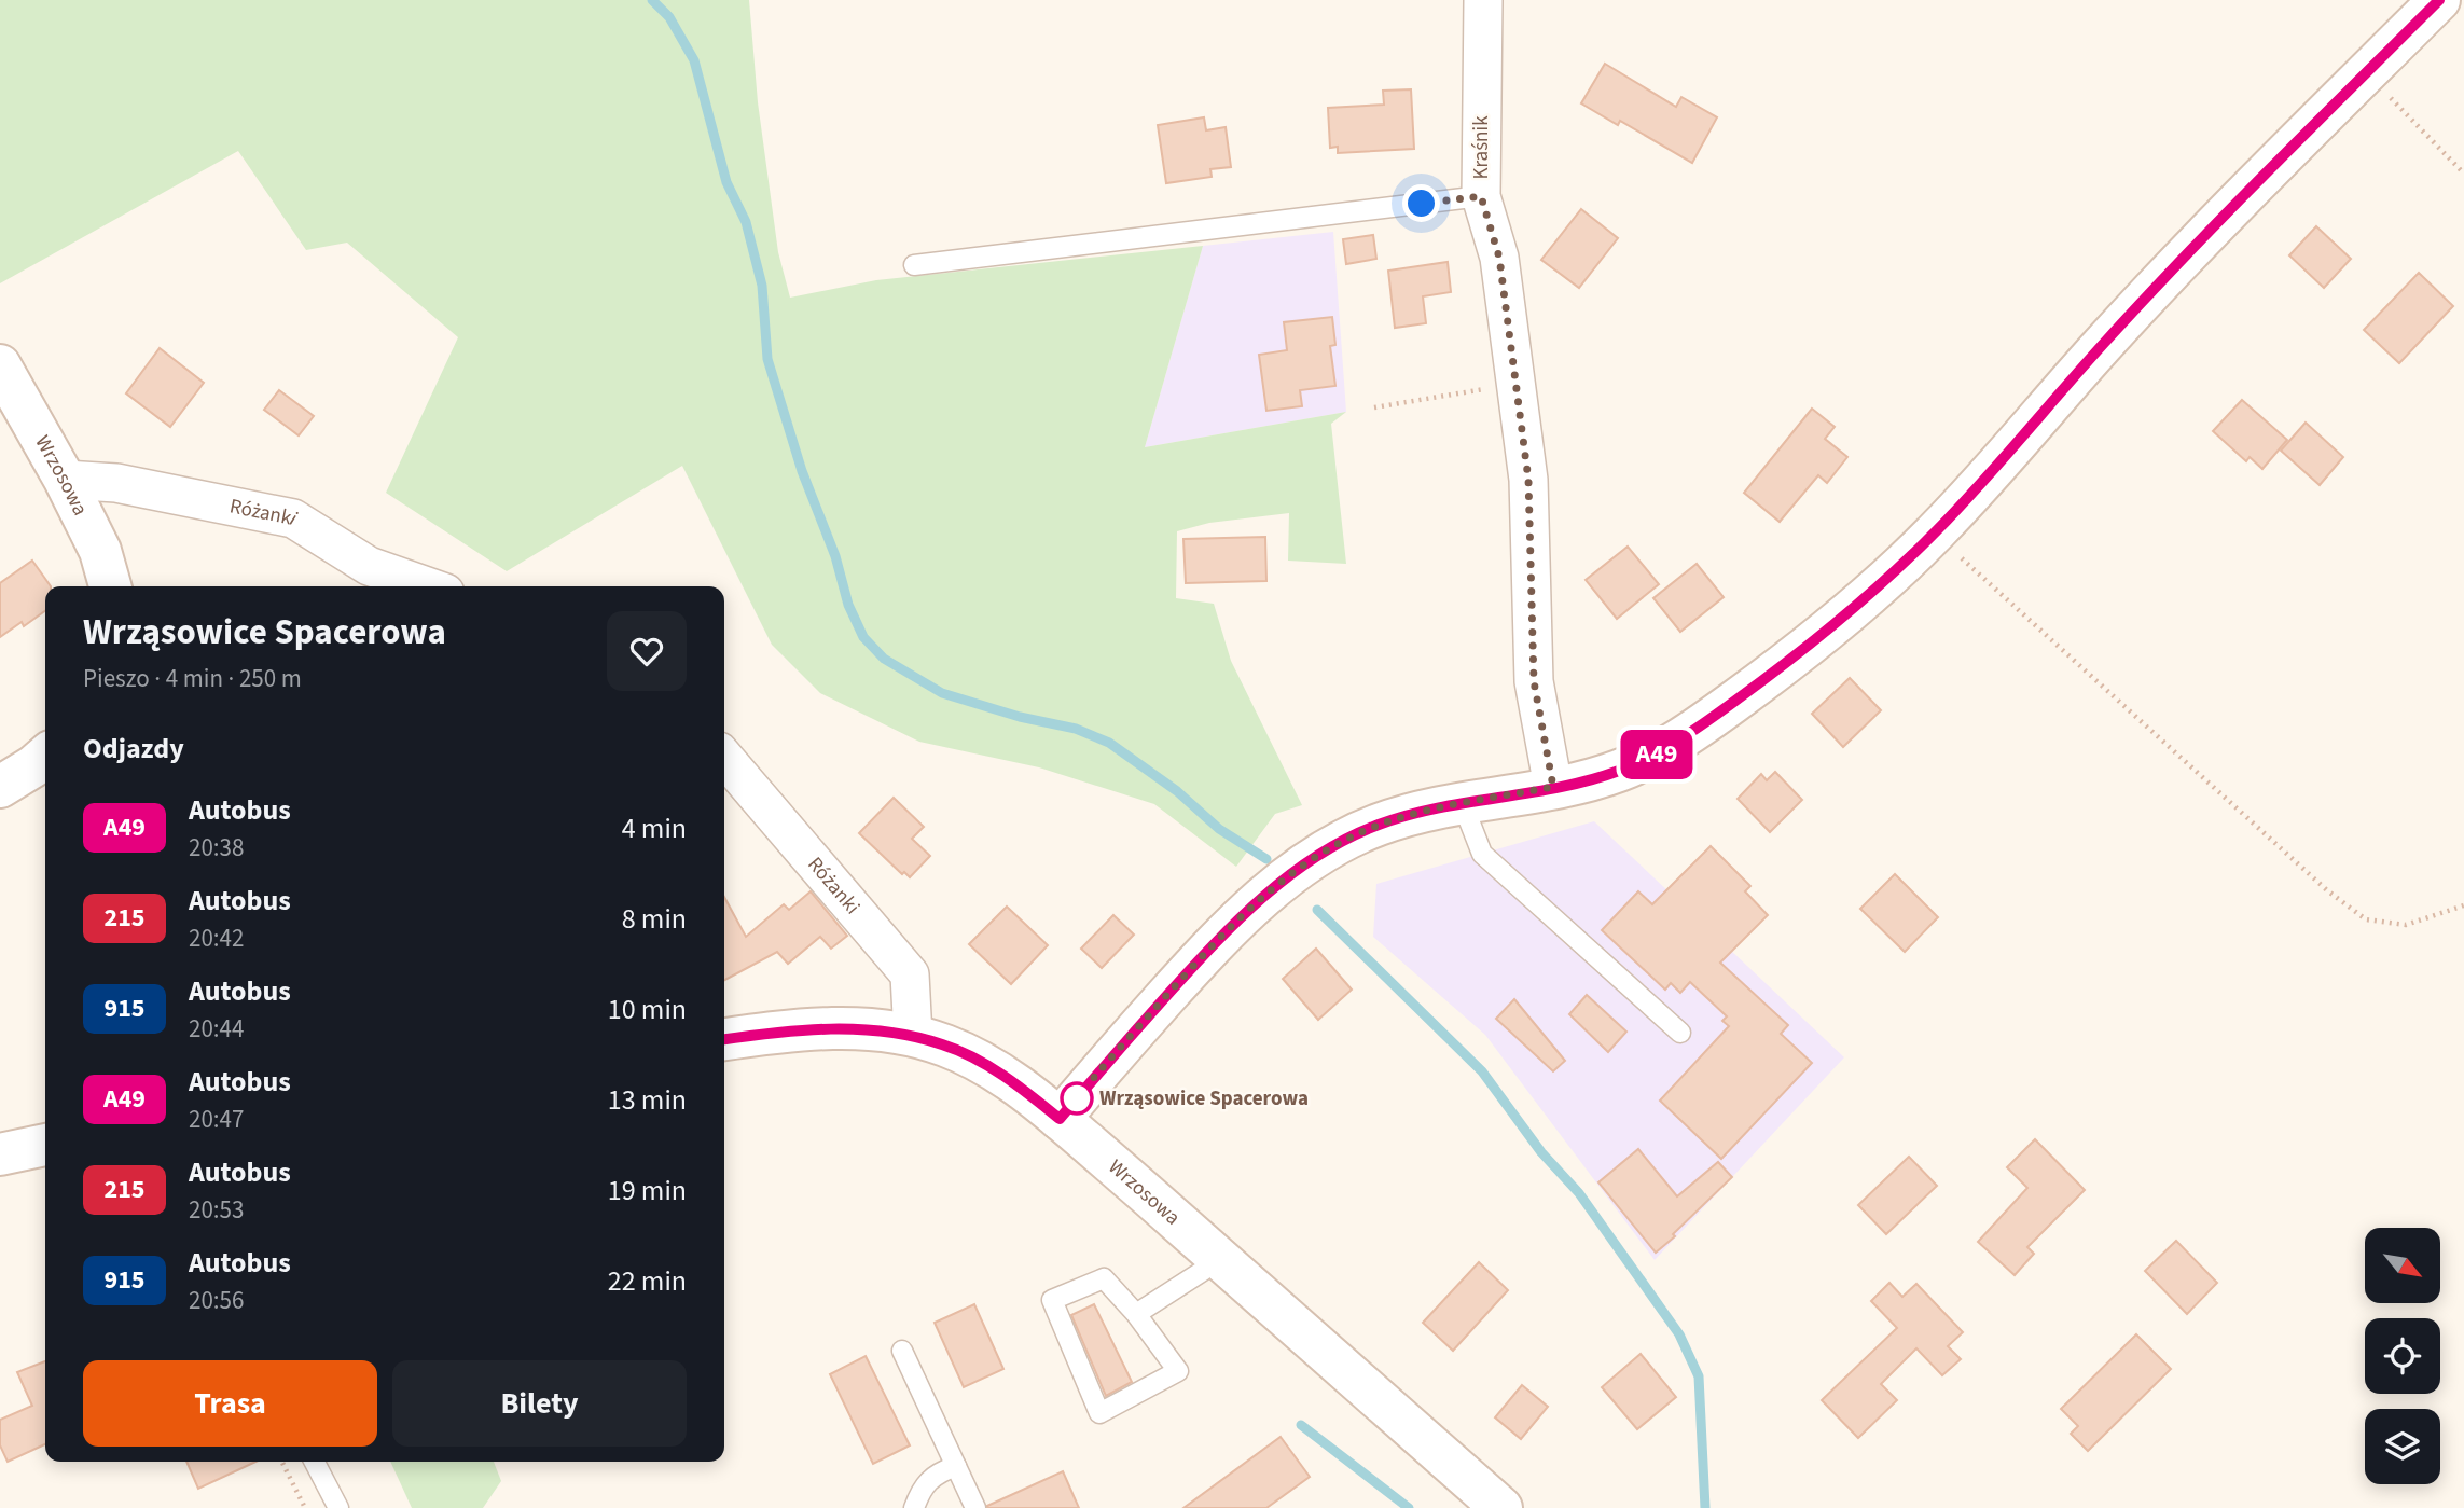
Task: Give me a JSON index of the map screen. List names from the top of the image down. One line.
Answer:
{"streets":{"street":["Kraśnik","Wrzosowa","Różanki"]},"crossings":[["Wrzosowa","Różanki"]],"places":["Wrząsowice Spacerowa"],"lines":["bus line A49"],"north":"bottom right","page":{"on_map":"A49","heading":[["Wrząsowice Spacerowa","Pieszo · 4 min · 250 m"],"Odjazdy"],"list":[{"mark":"A49","name":"Autobus","note":"20:38","value":"4 min"},{"mark":"215","name":"Autobus","note":"20:42","value":"8 min"},{"mark":"915","name":"Autobus","note":"20:44","value":"10 min"},{"mark":"A49","name":"Autobus","note":"20:47","value":"13 min"},{"mark":"215","name":"Autobus","note":"20:53","value":"19 min"},{"mark":"915","name":"Autobus","note":"20:56","value":"22 min"}],"buttons":["Trasa","Bilety"]}}
